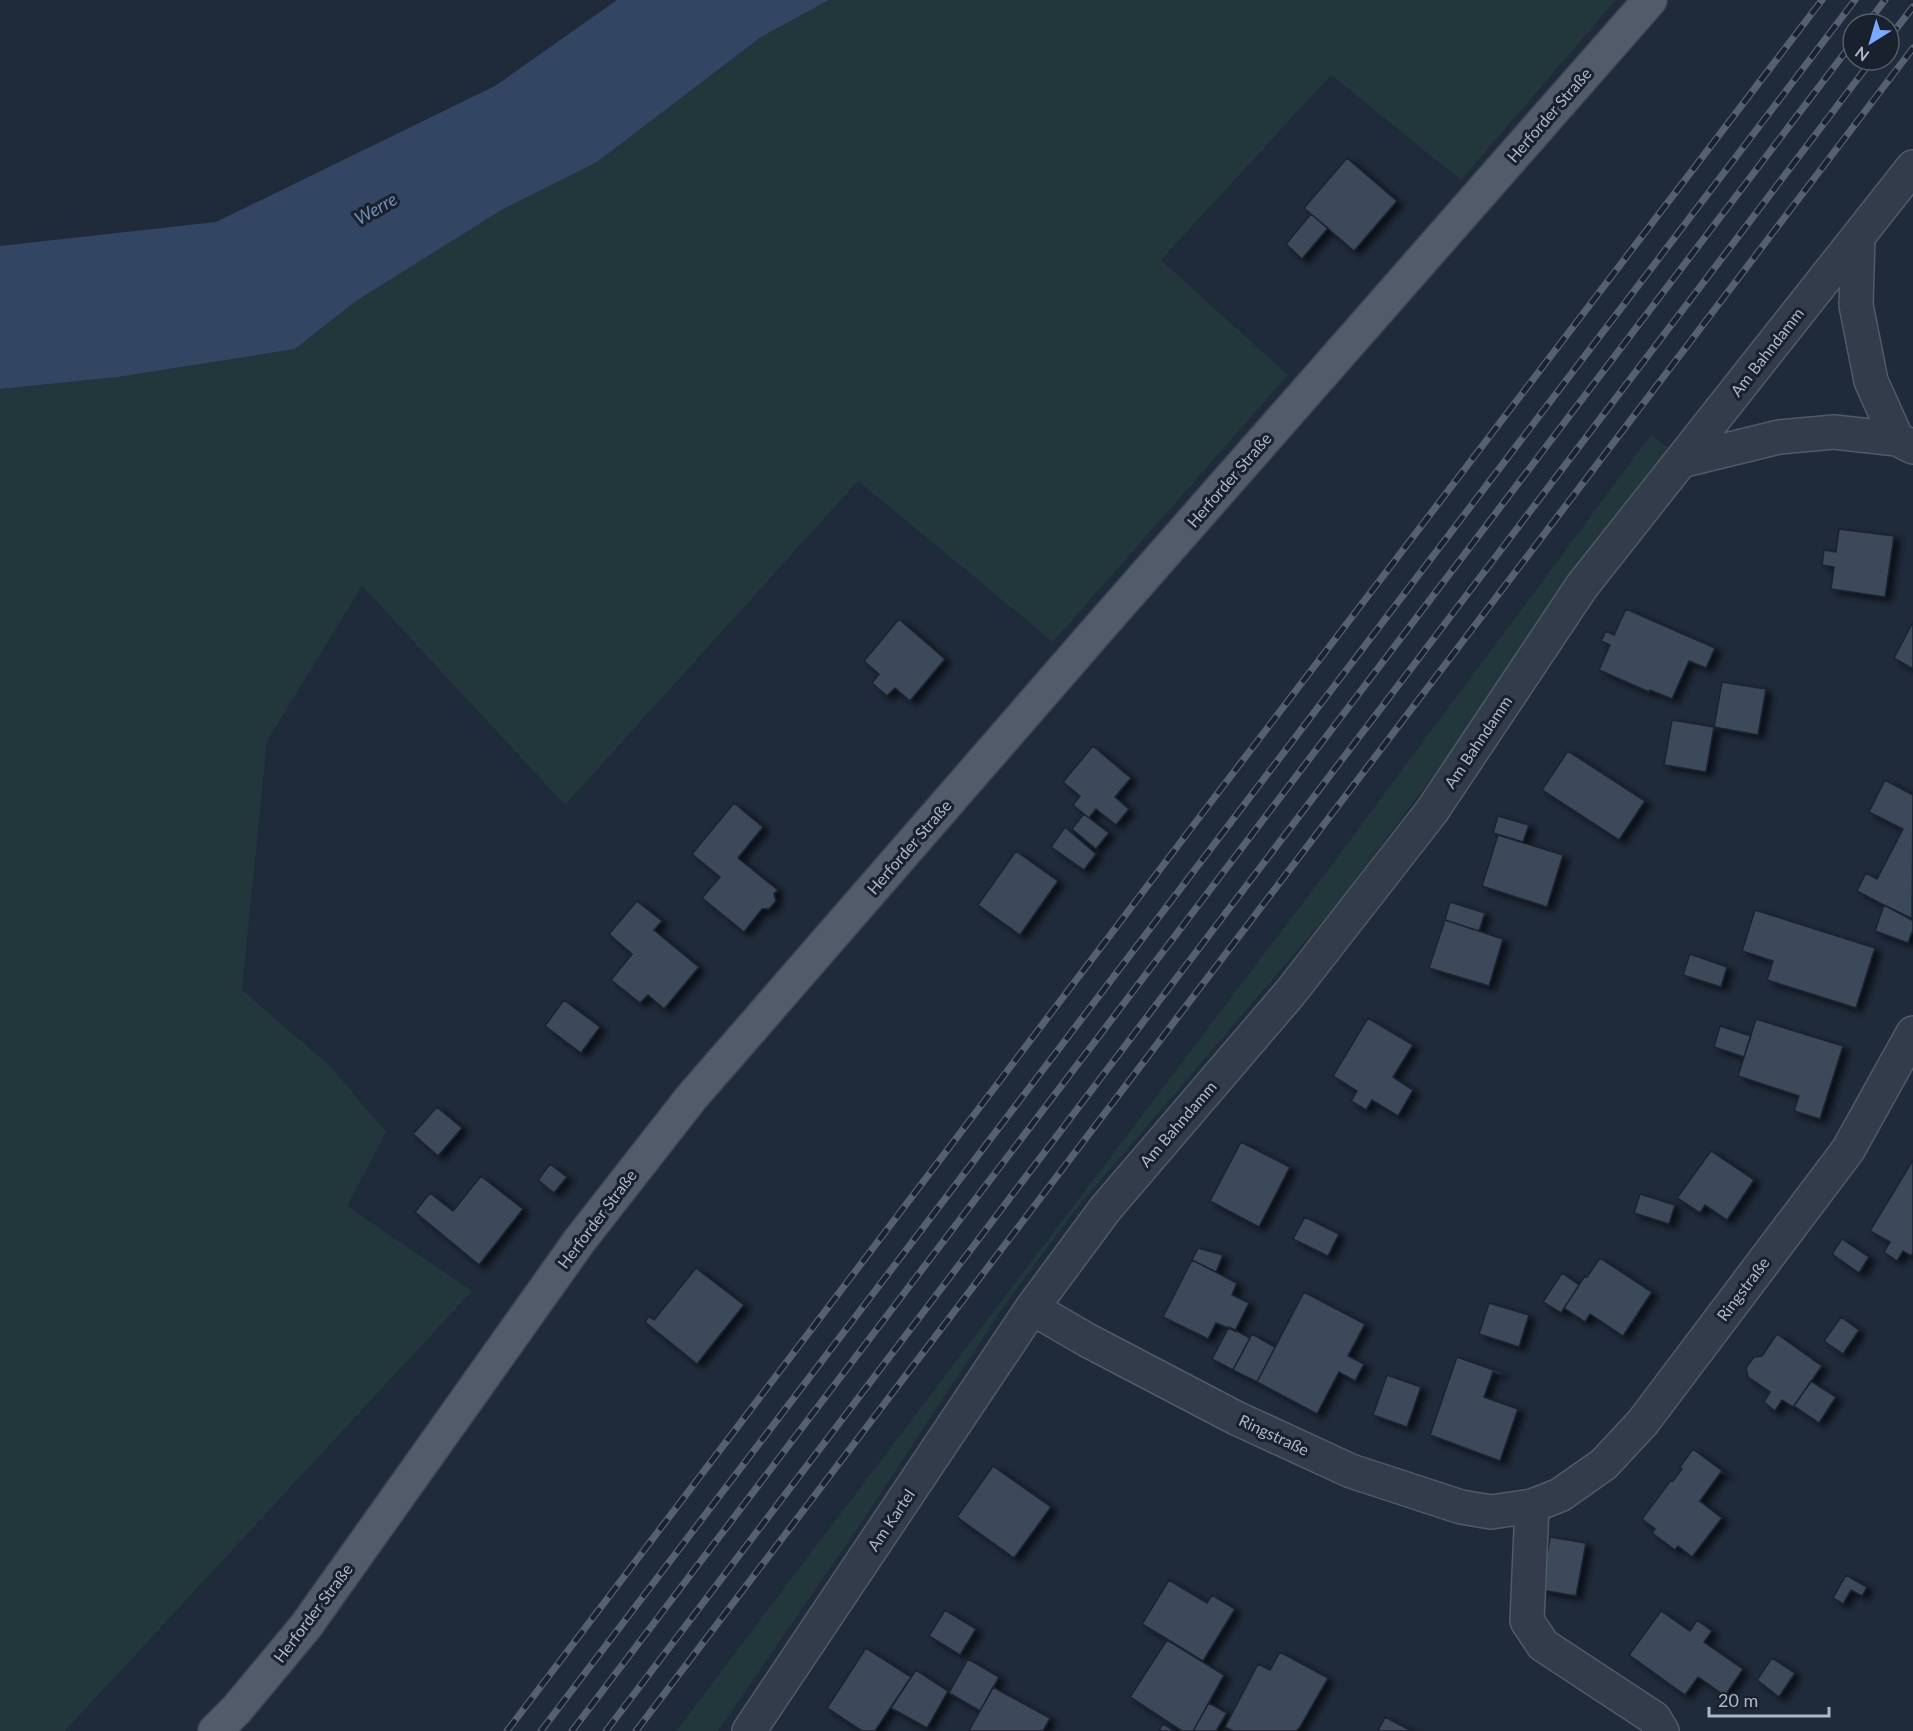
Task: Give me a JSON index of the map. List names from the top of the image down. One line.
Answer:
{"streets":{"main road":["Herforder Straße"],"street":["Am Bahndamm","Ringstraße","Am Kartel"]},"crossings":[["Am Bahndamm","Ringstraße"],["Am Bahndamm","Am Kartel"],["Ringstraße","Am Kartel"]],"water":["Werre"],"scale_bar":"20 m","north":"bottom left"}
